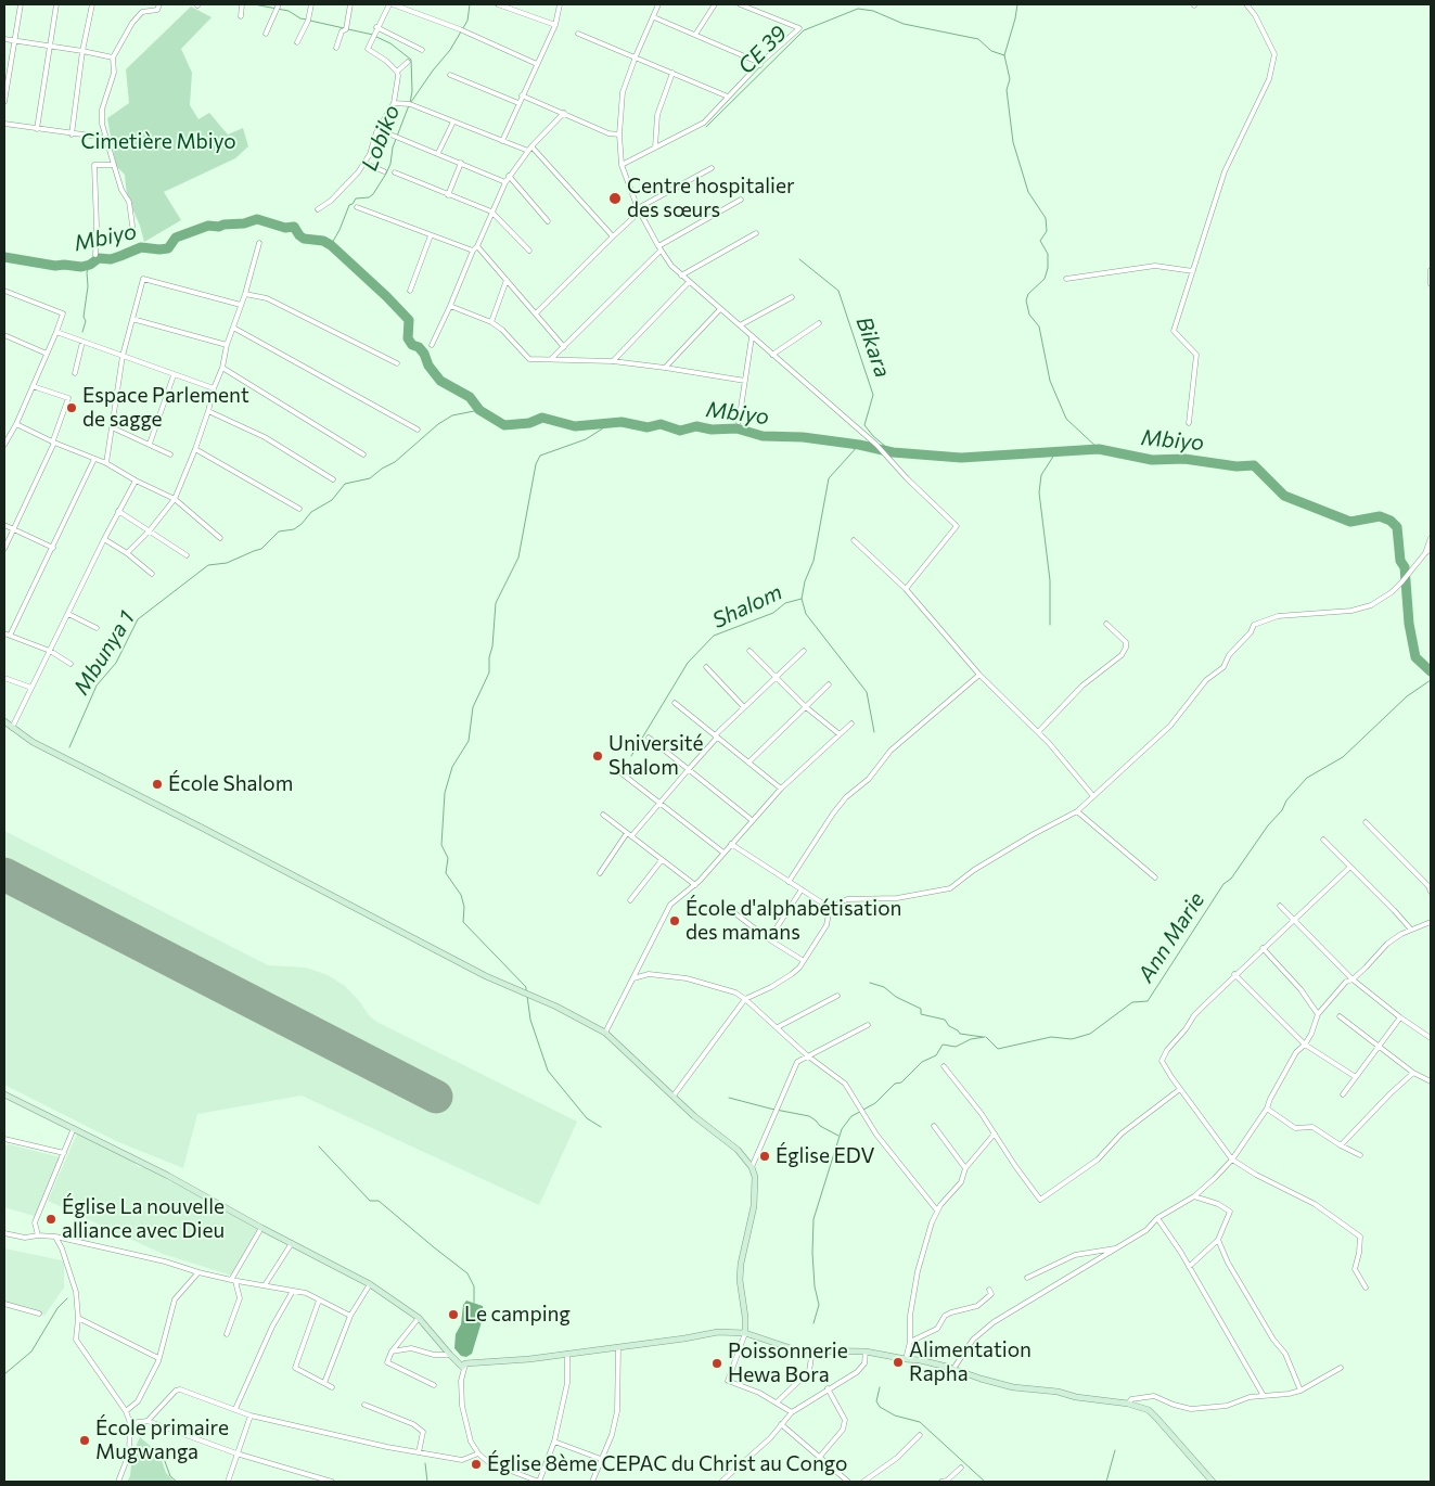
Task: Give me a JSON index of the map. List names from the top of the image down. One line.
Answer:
{"water":["CE 39","Lobiko","Mbiyo","Bikara","Shalom","Mbunya 1","Ann Marie"],"parks":["Cimetière Mbiyo"],"places":["Centre hospitalier des sœurs","Espace Parlement de sagge","Université Shalom","École Shalom","École d'alphabétisation des mamans","Église EDV","Église La nouvelle alliance avec Dieu","Le camping","Alimentation Rapha","Poissonnerie Hewa Bora","École primaire Mugwanga","Église 8ème CEPAC du Christ au Congo"]}
